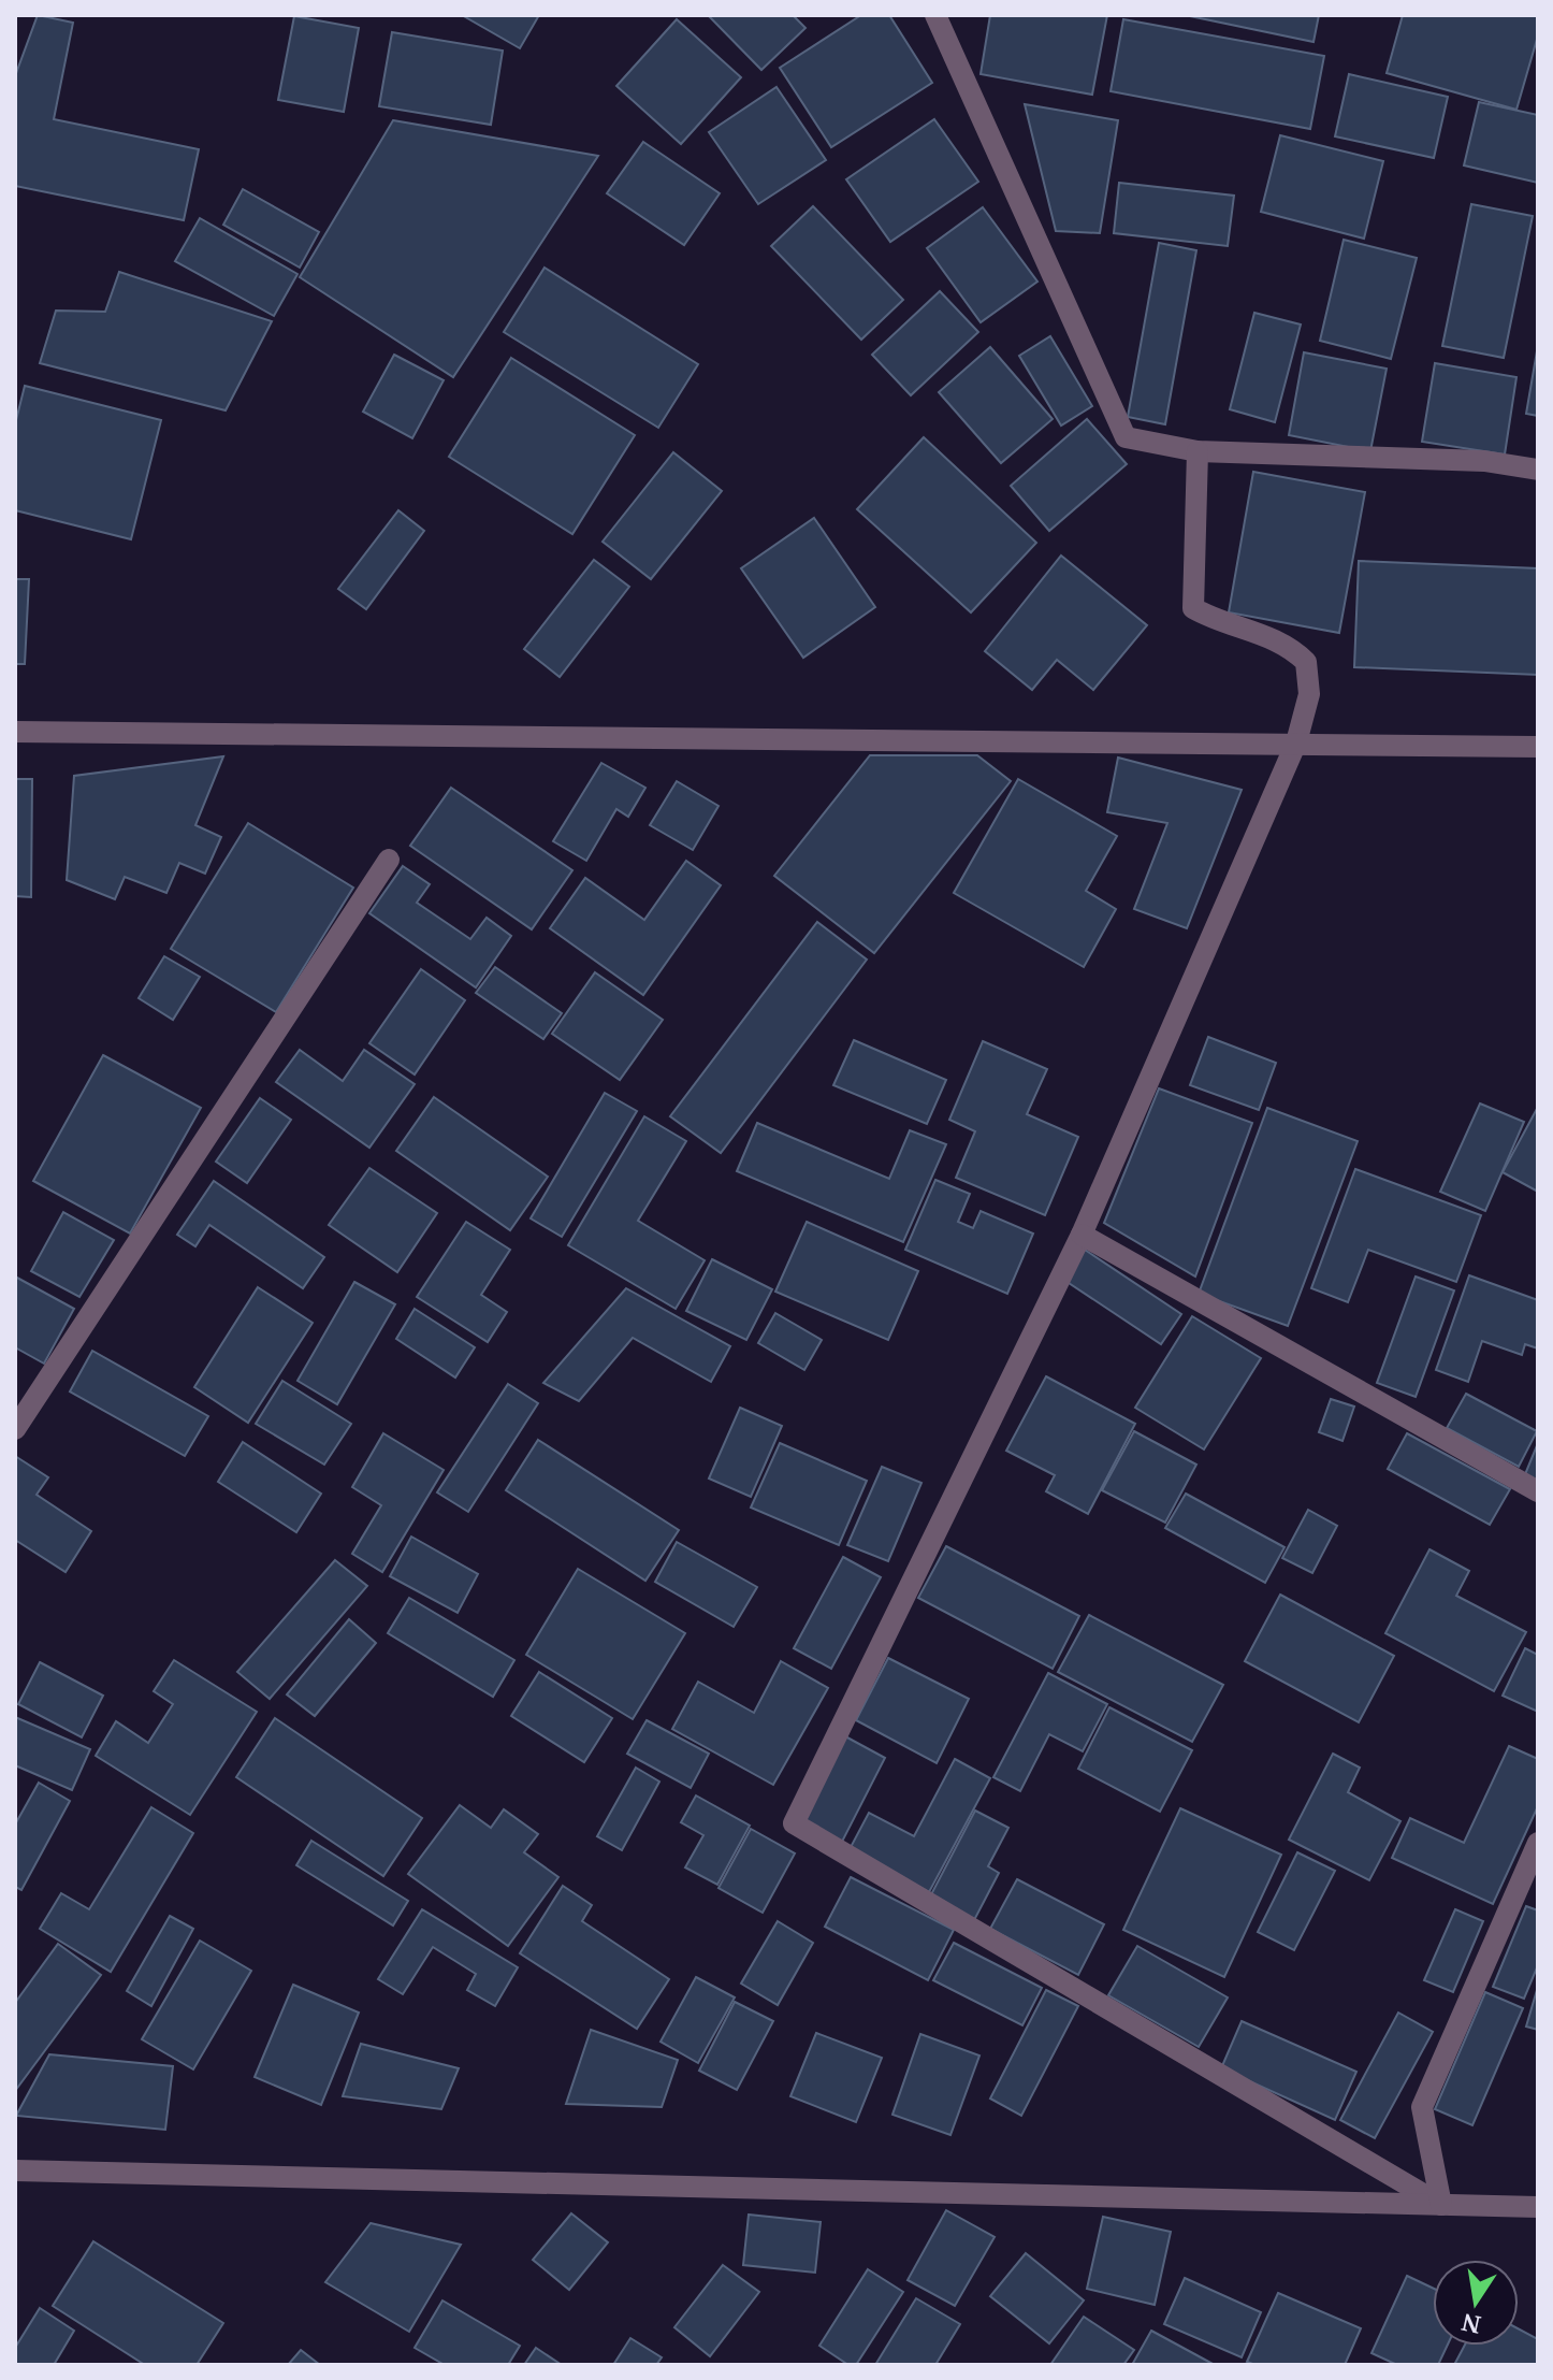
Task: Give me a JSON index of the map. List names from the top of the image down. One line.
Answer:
{"north":"bottom"}
